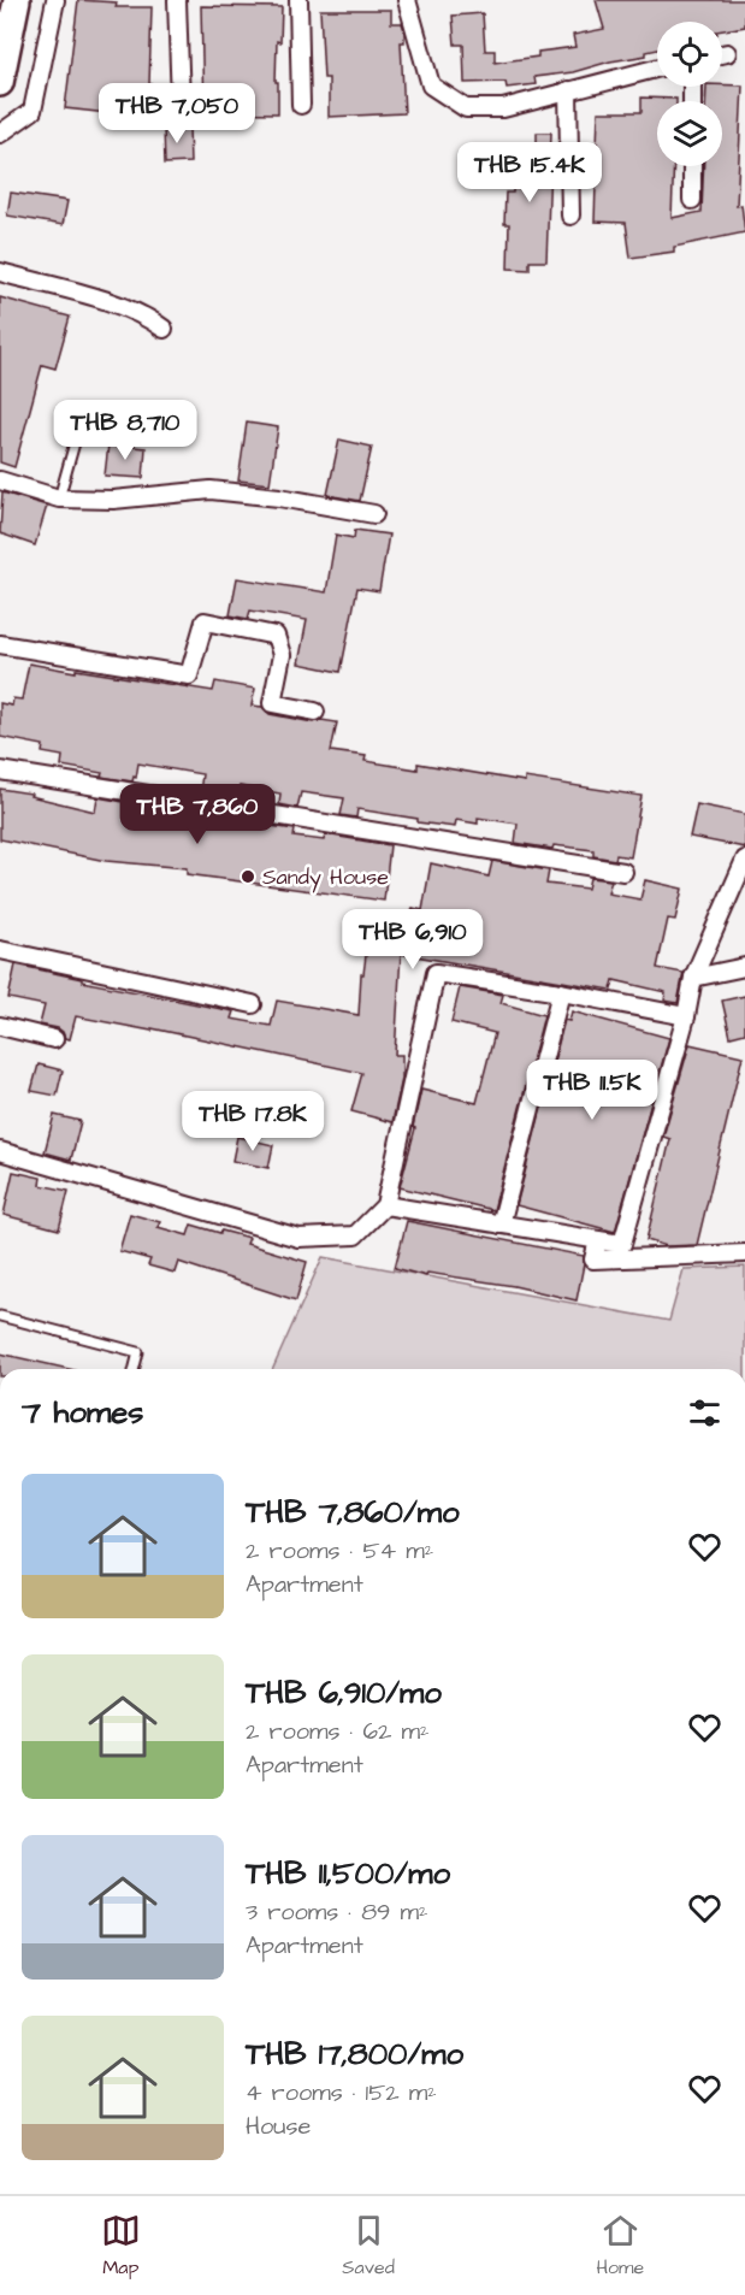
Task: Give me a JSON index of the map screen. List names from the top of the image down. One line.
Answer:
{"places":["Sandy House"],"page":{"price":["THB 7,050","THB 15.4K","THB 8,710","THB 7,860","THB 6,910","THB 11.5K","THB 17.8K"],"heading":"7 homes","list":[{"name":"THB 7,860/mo","note":"2 rooms · 54 m² · Apartment"},{"name":"THB 6,910/mo","note":"2 rooms · 62 m² · Apartment"},{"name":"THB 11,500/mo","note":"3 rooms · 89 m² · Apartment"},{"name":"THB 17,800/mo","note":"4 rooms · 152 m² · House"}],"tabs":["Map","Saved","Home"]}}
